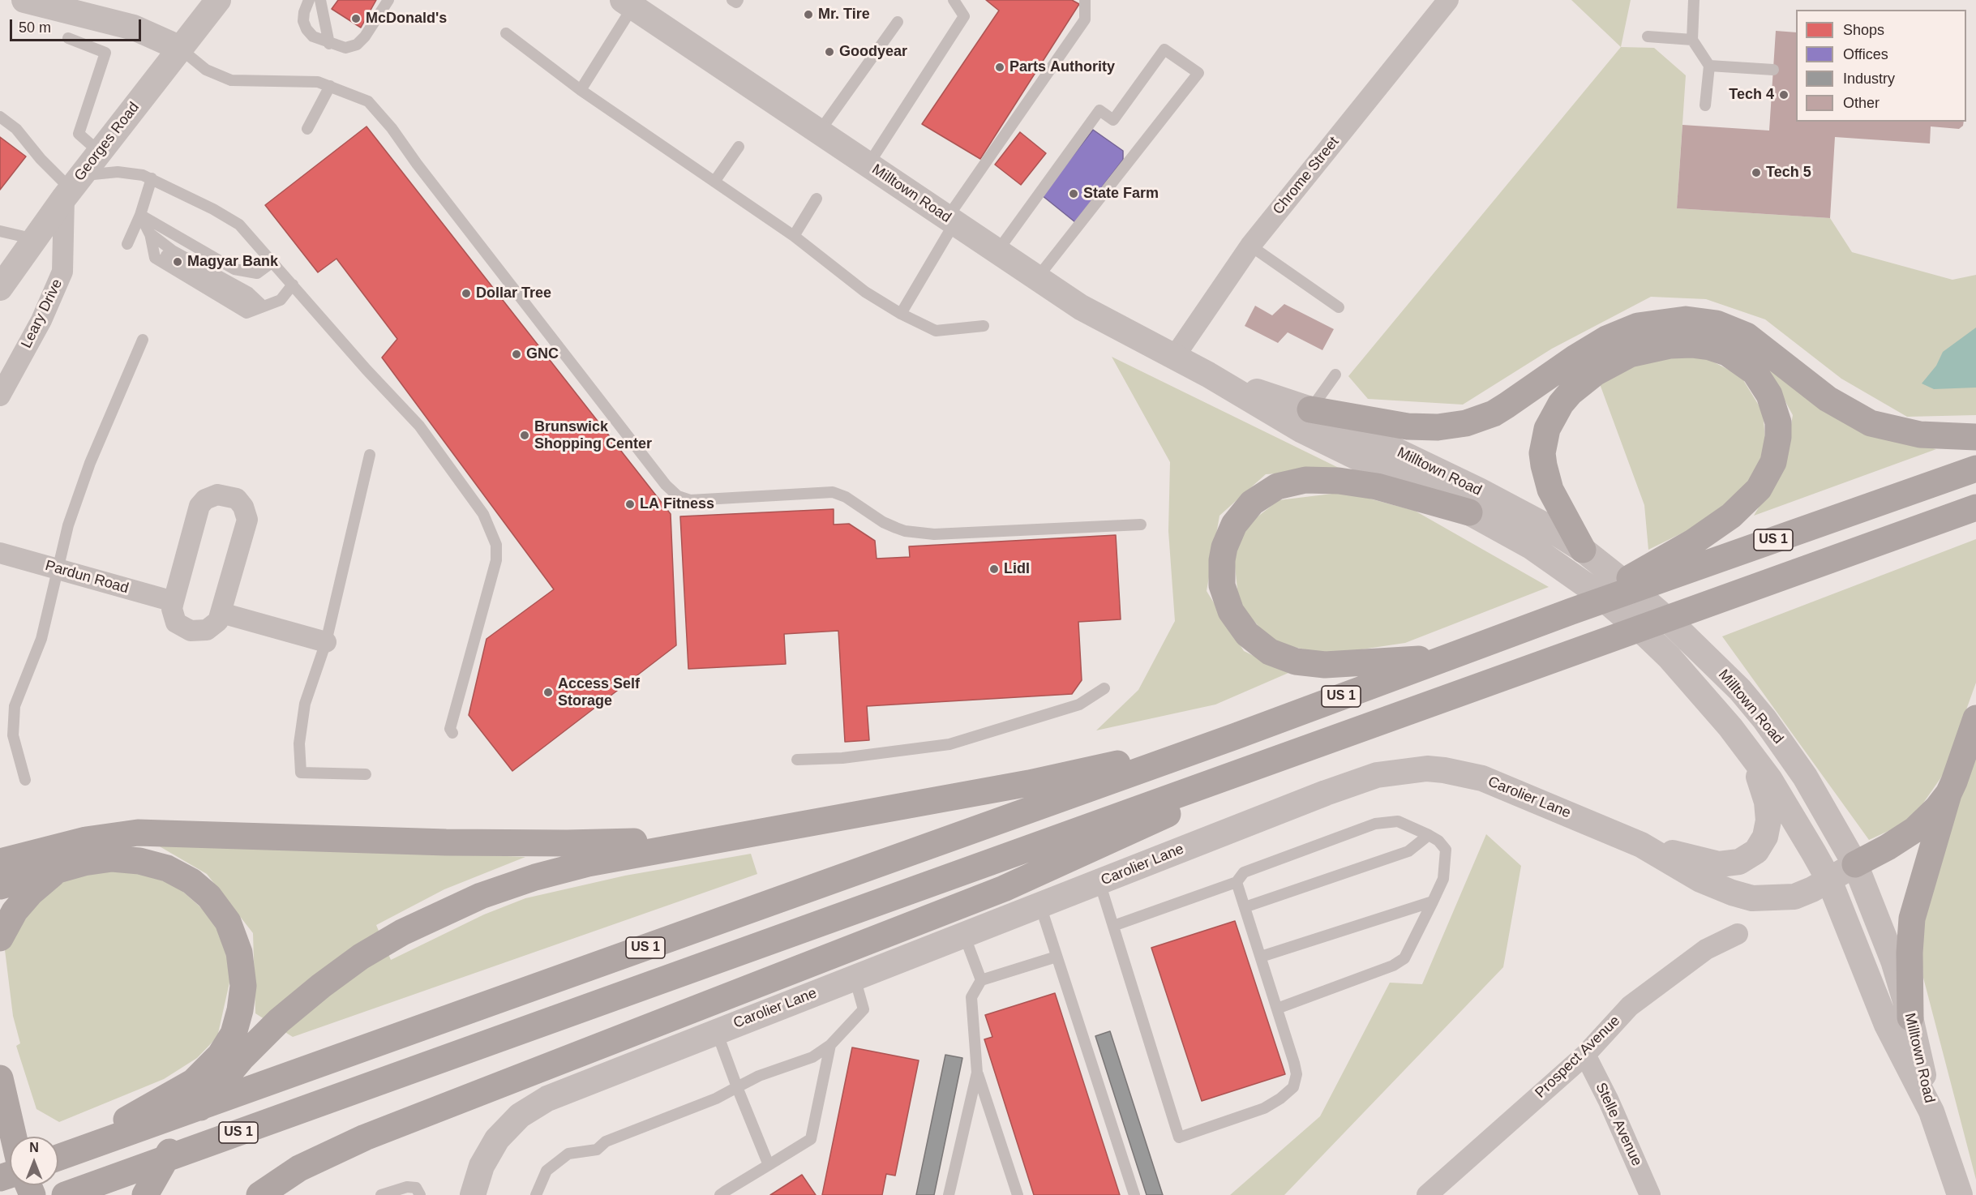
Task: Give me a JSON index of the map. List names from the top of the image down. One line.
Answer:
{"streets":{"highway":["US 1"],"street":["Georges Road","Chrome Street","Milltown Road","Leary Drive","Pardun Road","Carolier Lane","Prospect Avenue","Stelle Avenue"]},"crossings":[["Georges Road","Leary Drive"],["Chrome Street","Milltown Road"],["Milltown Road","Carolier Lane"],["Prospect Avenue","Stelle Avenue"]],"places":["Mr. Tire","McDonald's","Goodyear","Parts Authority","Tech 4","Tech 5","State Farm","Magyar Bank","Dollar Tree","GNC","Brunswick Shopping Center","LA Fitness","Lidl","Access Self Storage"],"legend":["Shops","Offices","Industry","Other"],"scale_bar":"50 m","north":"top"}
